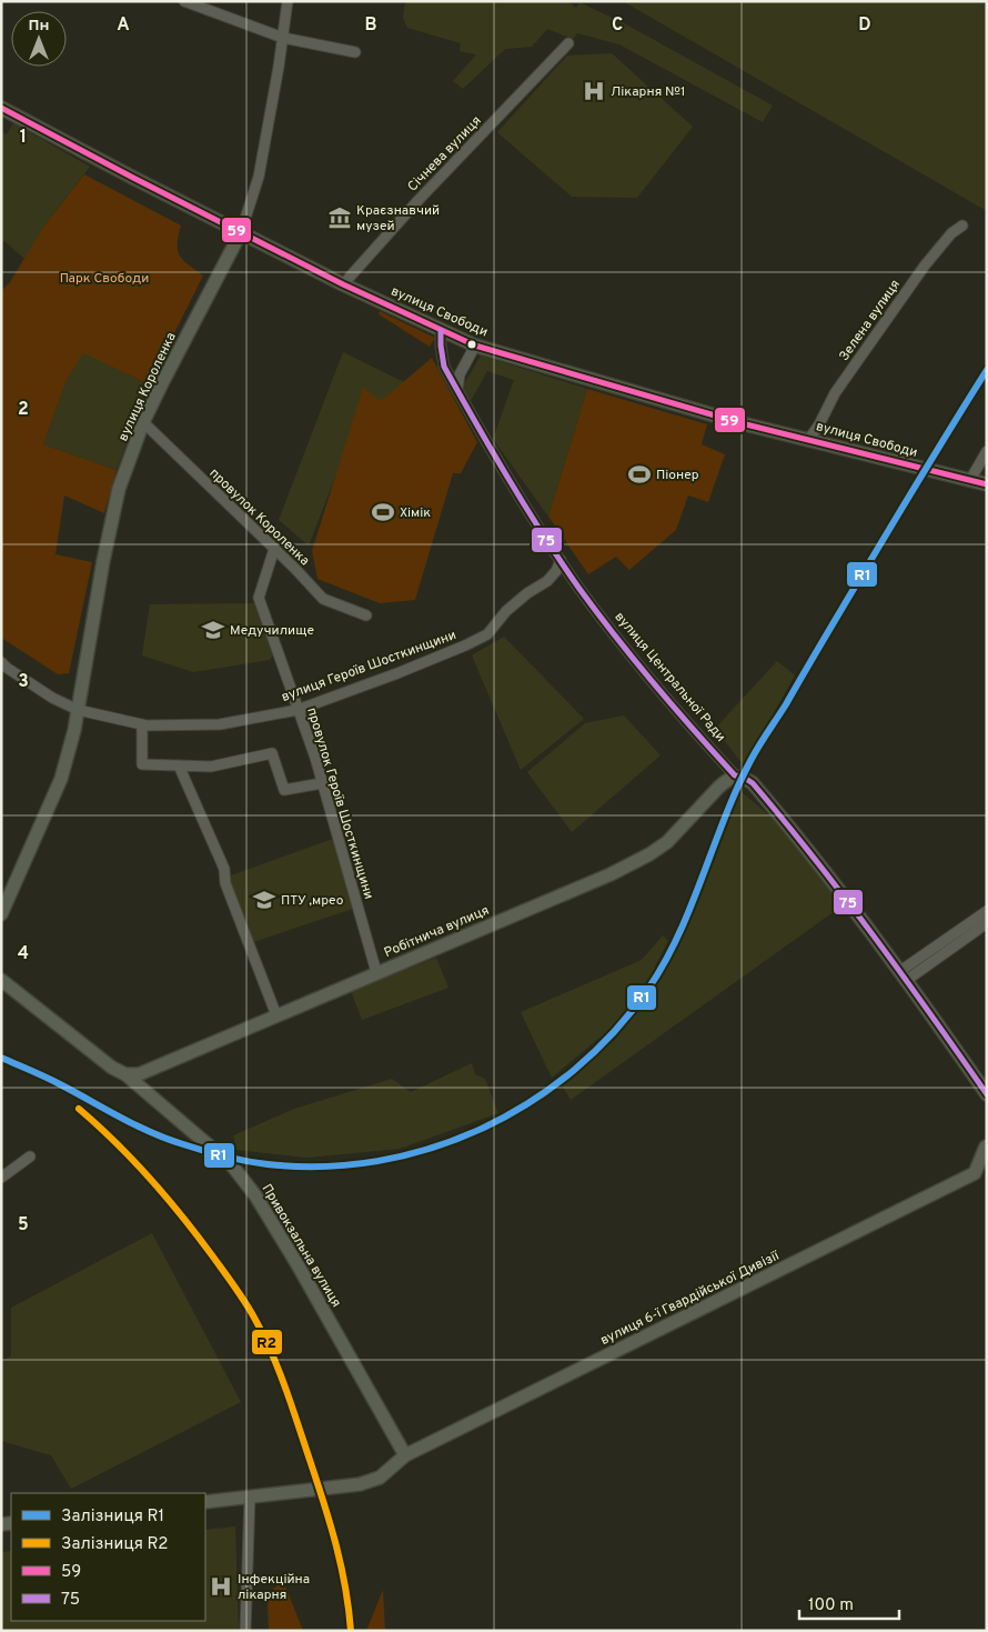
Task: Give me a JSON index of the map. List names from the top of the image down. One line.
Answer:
{"streets":{"main road":["вулиця Свободи","вулиця Короленка","вулиця Центральної Ради","Робітнича вулиця","Привокзальна вулиця","вулиця 6-ї Гвардійської Дивізії"],"street":["Січнева вулиця","Зелена вулиця","провулок Короленка","вулиця Героїв Шосткинщини","провулок Героїв Шосткинщини"]},"crossings":[["Січнева вулиця","вулиця Свободи"],["вулиця Свободи","Зелена вулиця"],["вулиця Свободи","вулиця Короленка"],["вулиця Свободи","вулиця Центральної Ради"],["вулиця Короленка","провулок Короленка"],["вулиця Короленка","вулиця Героїв Шосткинщини"],["провулок Короленка","провулок Героїв Шосткинщини"],["вулиця Героїв Шосткинщини","вулиця Центральної Ради"],["вулиця Героїв Шосткинщини","провулок Героїв Шосткинщини"],["вулиця Центральної Ради","Робітнича вулиця"],["провулок Героїв Шосткинщини","Робітнича вулиця"],["Робітнича вулиця","Привокзальна вулиця"],["Привокзальна вулиця","вулиця 6-ї Гвардійської Дивізії"]],"parks":["Парк Свободи"],"places":{"hospital":["Лікарня №1","Інфекційна лікарня"],"museum":["Краєзнавчий музей"],"sports":["Піонер","Хімік"],"school or university":["Медучилище","ПТУ ,мрео"]},"lines":["transit line 59","transit line 75","rail line R1","rail line R2"],"legend":["Залізниця R1","Залізниця R2","59","75"],"scale_bar":"100 m","north":"top","grid":{"columns":["A","B","C","D"],"rows":["1","2","3","4","5"]}}
